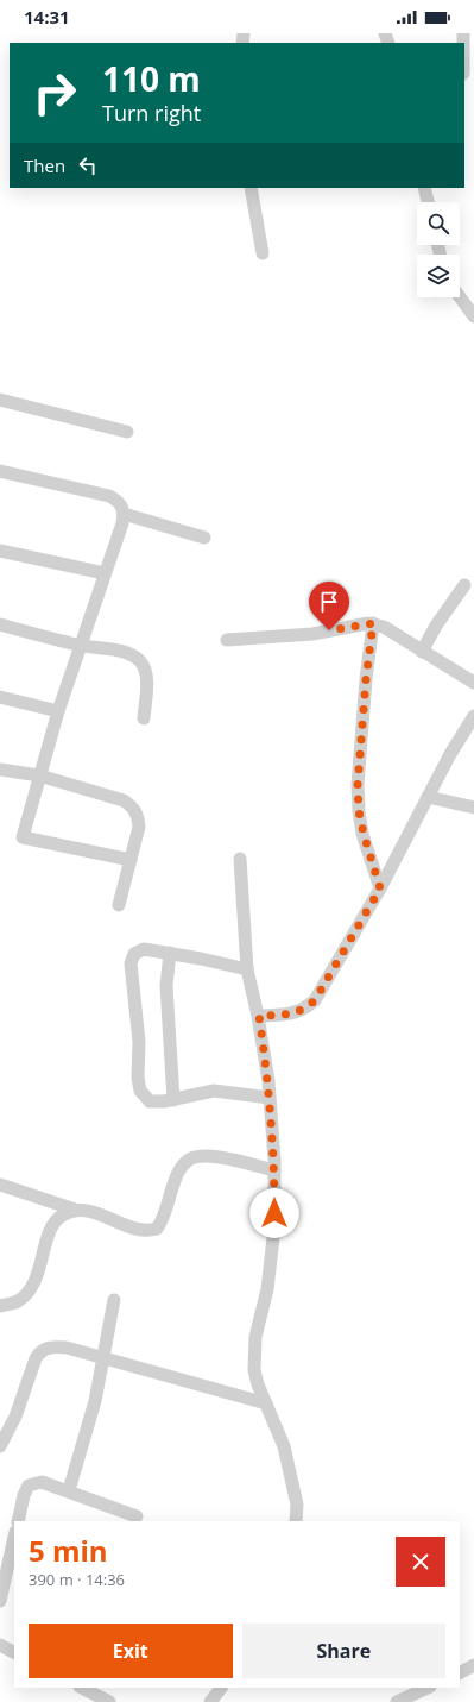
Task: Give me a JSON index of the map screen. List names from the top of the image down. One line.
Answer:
{"page":{"status":"14:31","turn":["110 m","Turn right"],"then":"Then","heading":["5 min","390 m · 14:36"],"buttons":["Exit","Share"]}}
